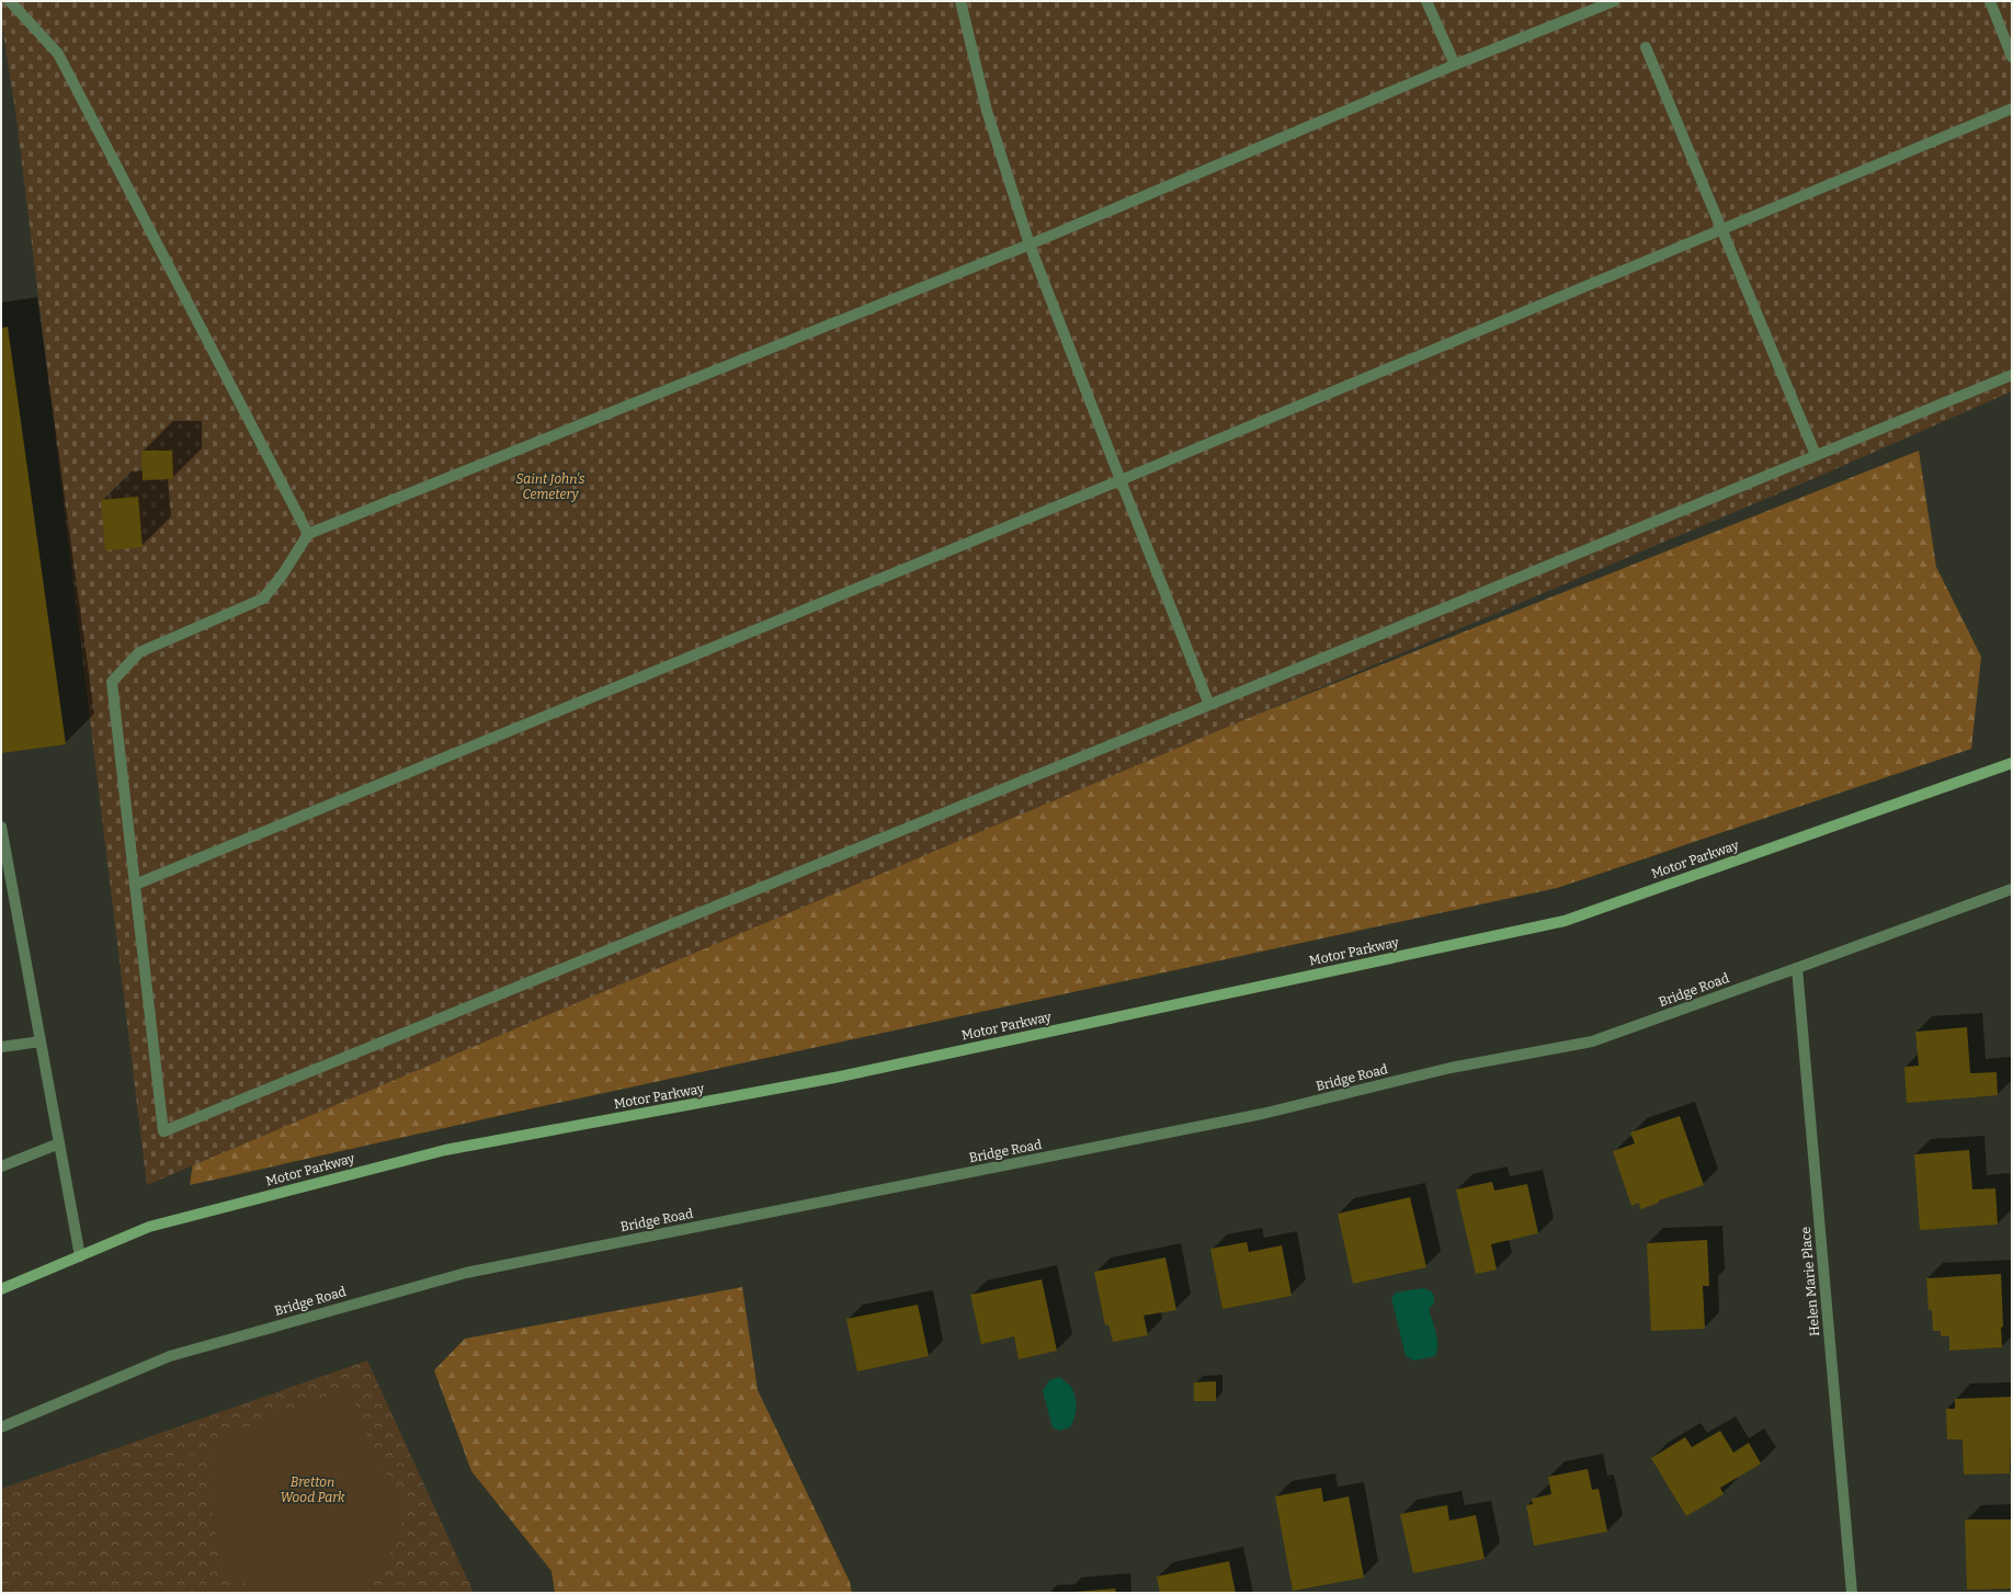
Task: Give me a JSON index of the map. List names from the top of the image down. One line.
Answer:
{"streets":{"main road":["Motor Parkway"],"street":["Bridge Road","Helen Marie Place"]},"crossings":[["Bridge Road","Helen Marie Place"]],"parks":["Saint John's Cemetery","Bretton Wood Park"]}
